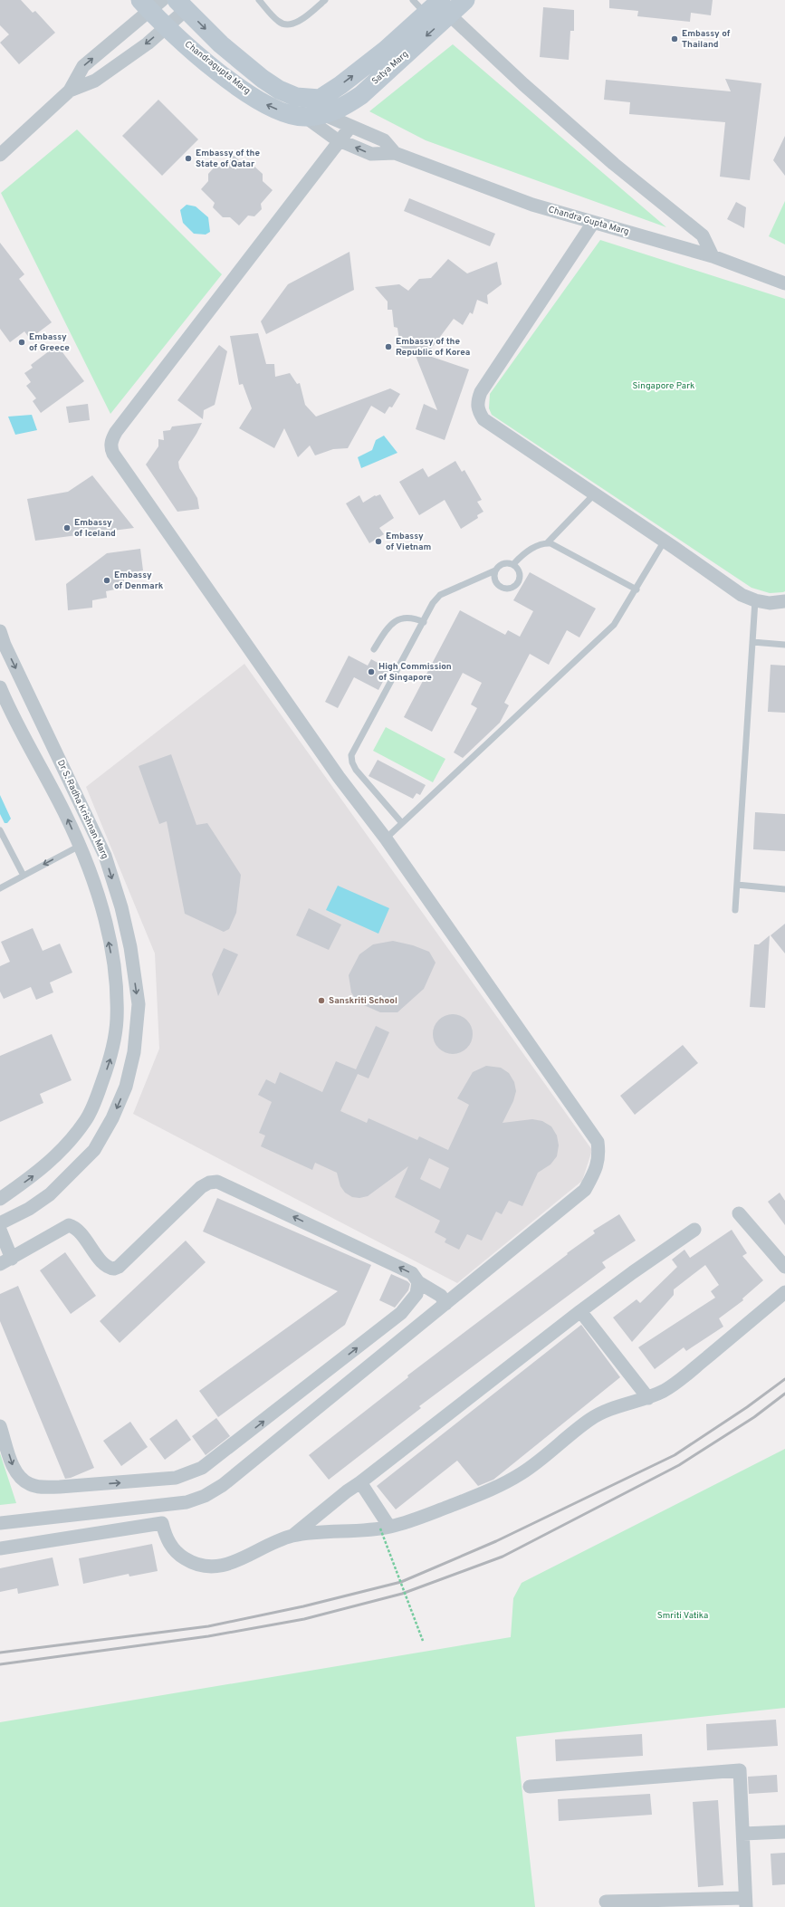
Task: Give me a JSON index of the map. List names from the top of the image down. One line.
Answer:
{"streets":{"main road":["Chandragupta Marg","Satya Marg"],"street":["Chandra Gupta Marg","Dr S. Radha Krishnan Marg"]},"crossings":[["Chandragupta Marg","Satya Marg"]],"parks":["Singapore Park","Smriti Vatika"],"places":["Embassy of Thailand","Embassy of the State of Qatar","Embassy of Greece","Embassy of the Republic of Korea","Embassy of Iceland","Embassy of Vietnam","Embassy of Denmark","High Commission of Singapore","Sanskriti School"]}
